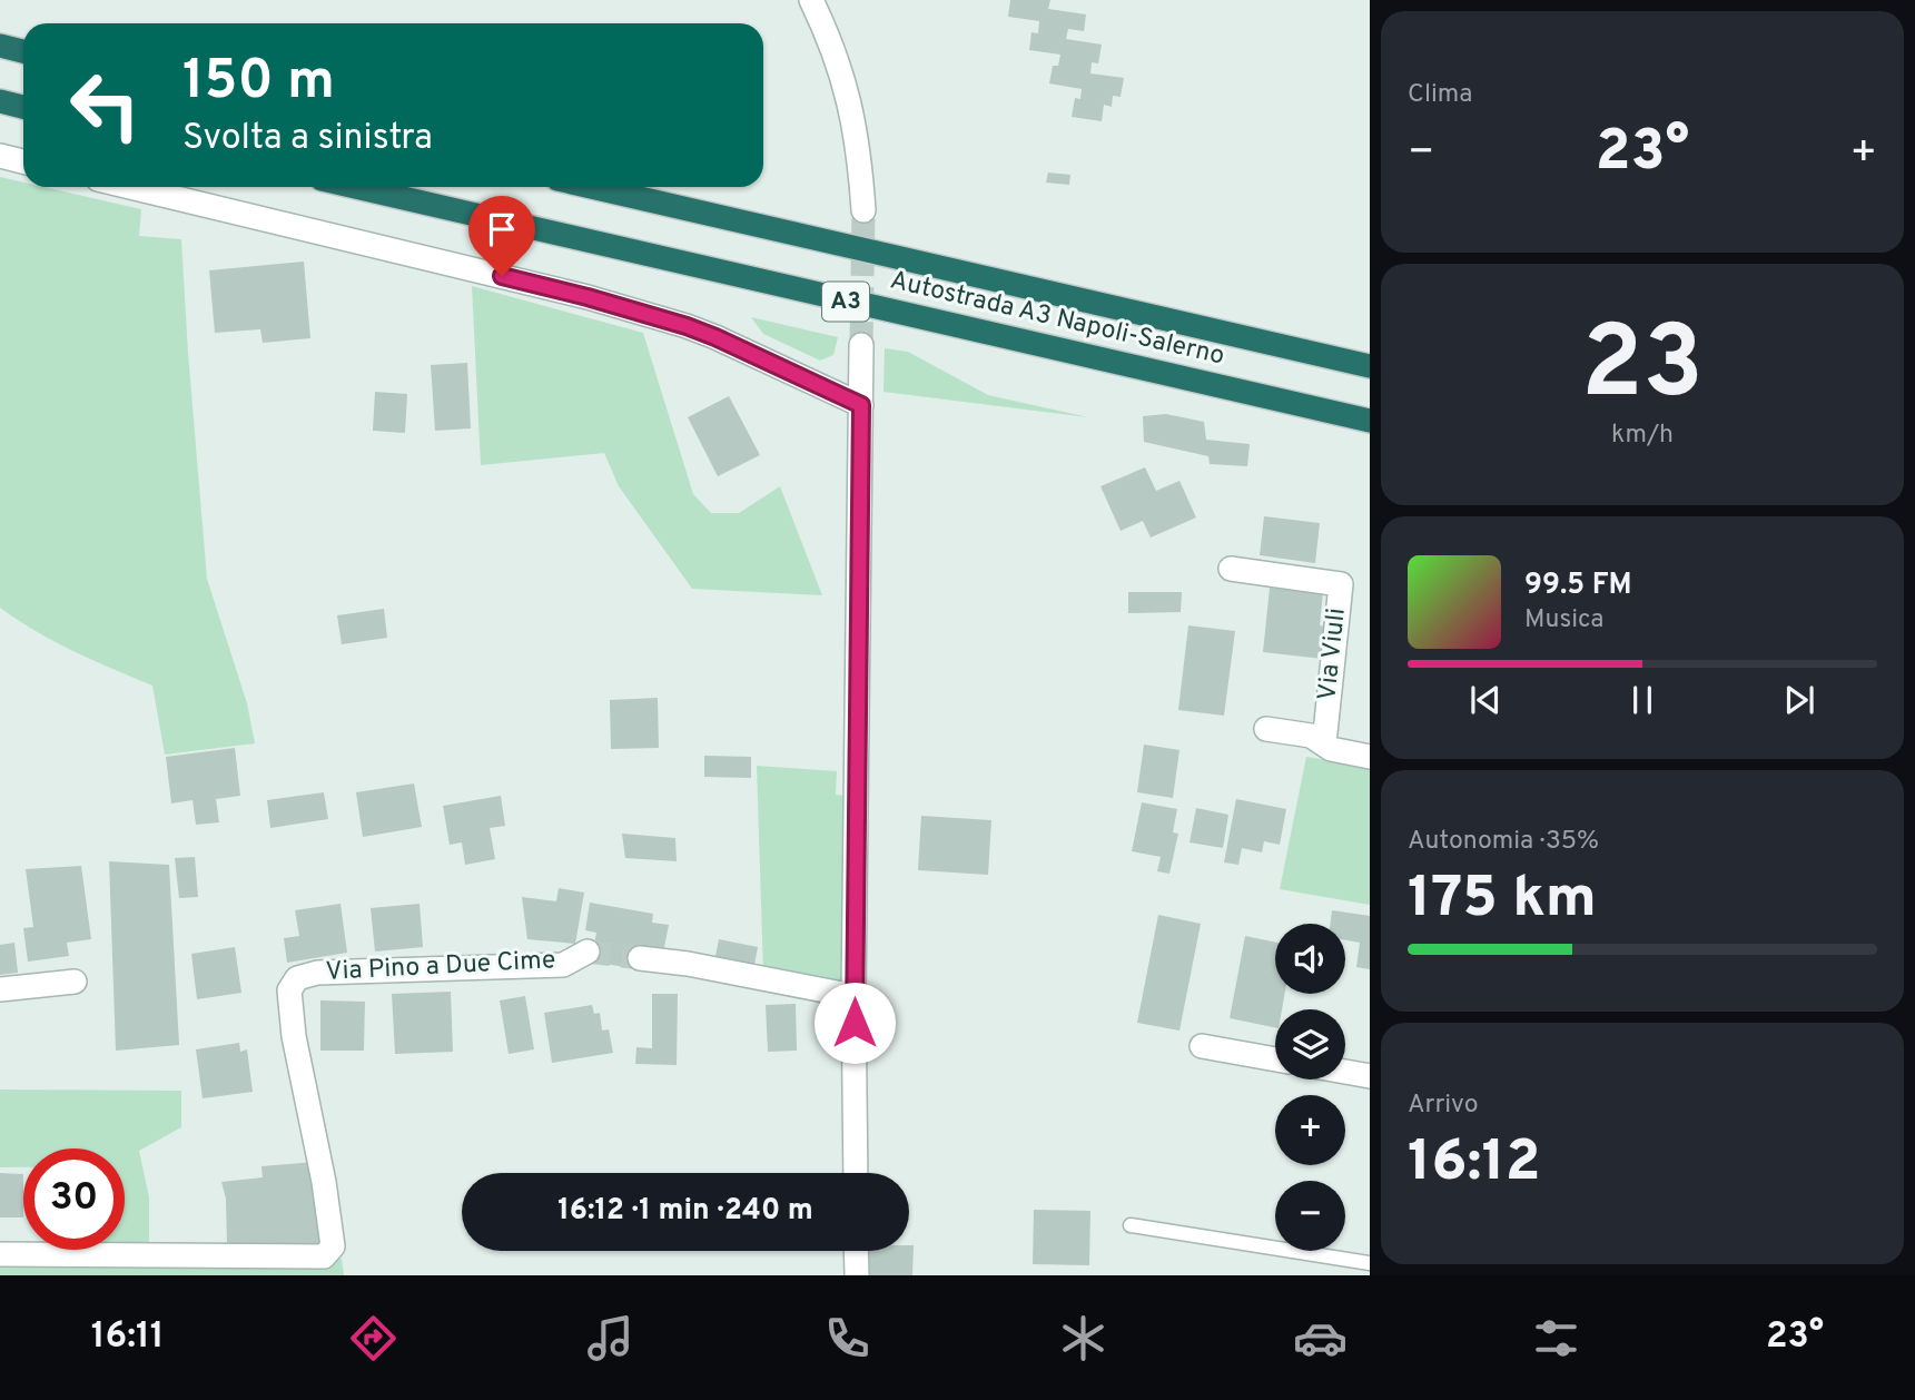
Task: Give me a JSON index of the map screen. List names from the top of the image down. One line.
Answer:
{"streets":{"highway":["A3","Autostrada A3 Napoli-Salerno"],"street":["Via Viuli","Via Pino a Due Cime"]},"page":{"tile":["Clima",["23","km/h"],["Autonomia · 35%","175 km"],["Arrivo","16:12"]],"turn":["150 m","Svolta a sinistra"],"heat":["−","23°","+"],"song":["99.5 FM","Musica"],"map_buttons":["+","−"],"limit":"30","trip":"16:12 · 1 min · 240 m","tabs":["16:11","23°"]}}
